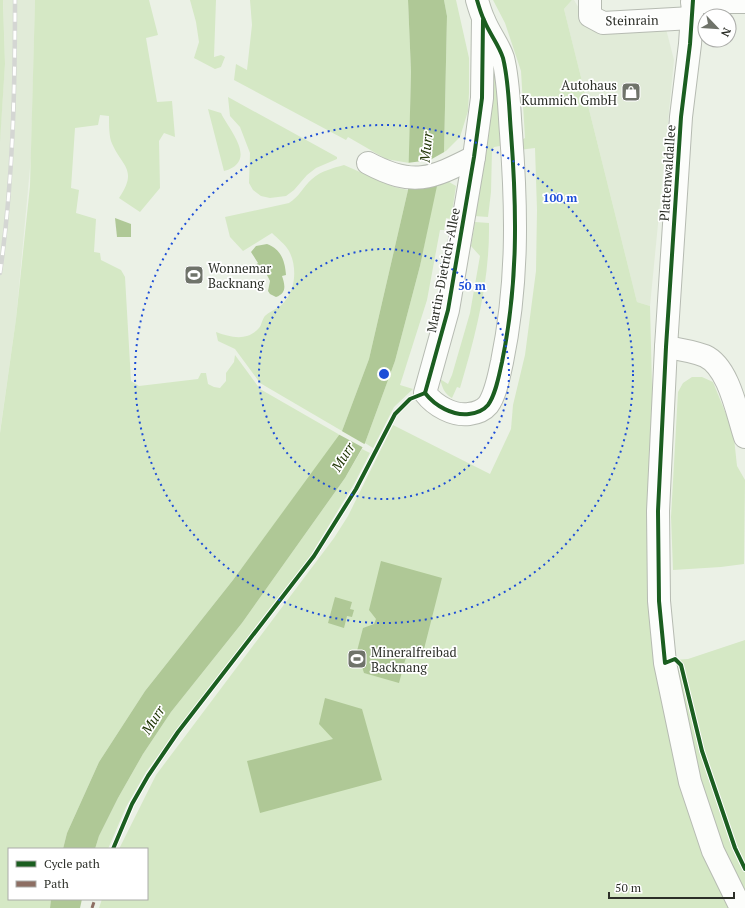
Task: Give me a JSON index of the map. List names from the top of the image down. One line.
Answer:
{"streets":{"street":["Steinrain","Plattenwaldallee","Martin-Dietrich-Allee"]},"crossings":[["Steinrain","Plattenwaldallee"]],"water":["Murr"],"places":{"shop":["Autohaus Kummich GmbH"],"sports":["Wonnemar Backnang","Mineralfreibad Backnang"]},"legend":["Cycle path","Path"],"scale_bar":"50 m","north":"bottom right","rings":["100 m","50 m"]}
